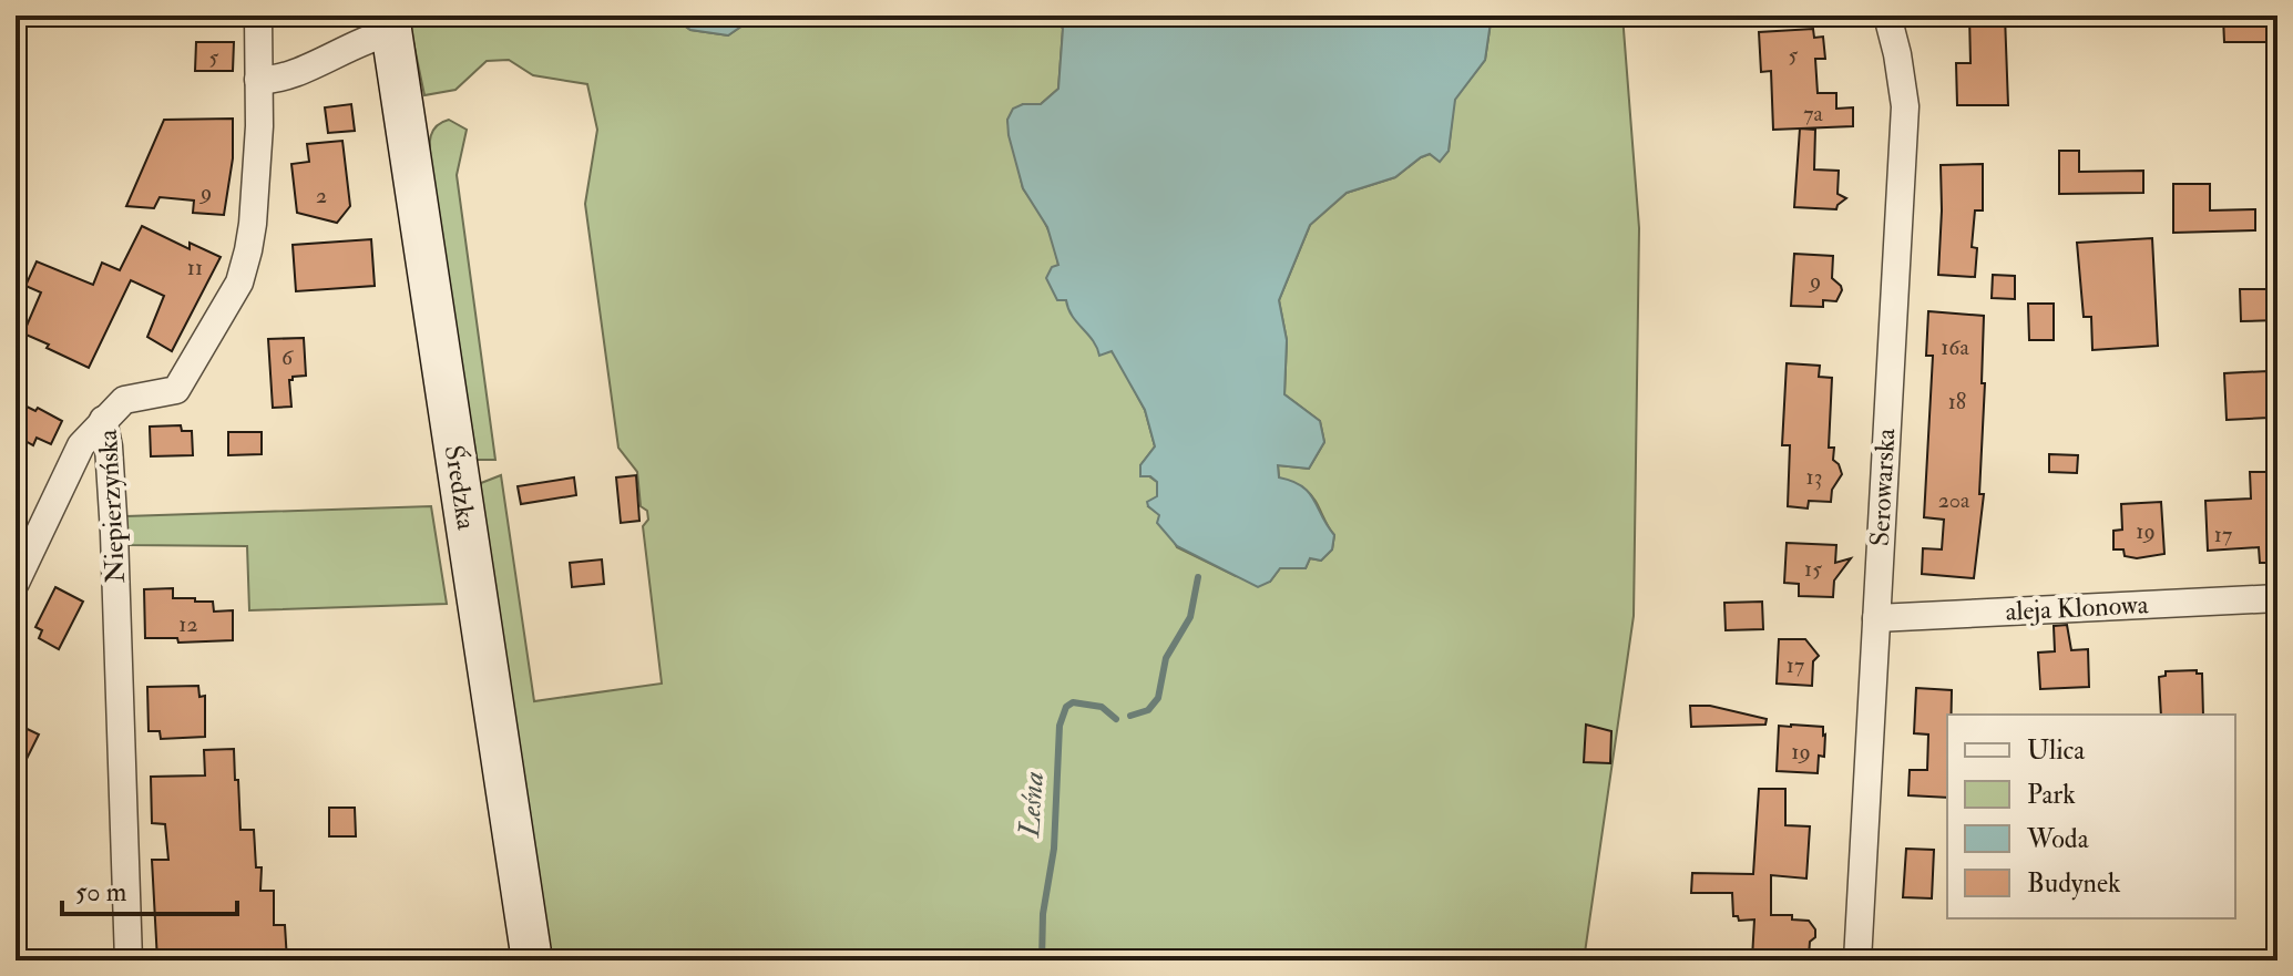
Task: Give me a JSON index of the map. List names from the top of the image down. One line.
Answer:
{"streets":{"main road":["Średzka"],"street":["Serowarska","Niepierzyńska","aleja Klonowa"]},"crossings":[["Serowarska","aleja Klonowa"]],"water":["Leśna"],"house_numbers":["5","5","7a","9","2","11","9","16a","6","18","13","20a","19","17","15","12","17","19"],"legend":["Ulica","Park","Woda","Budynek"],"scale_bar":"50 m"}
